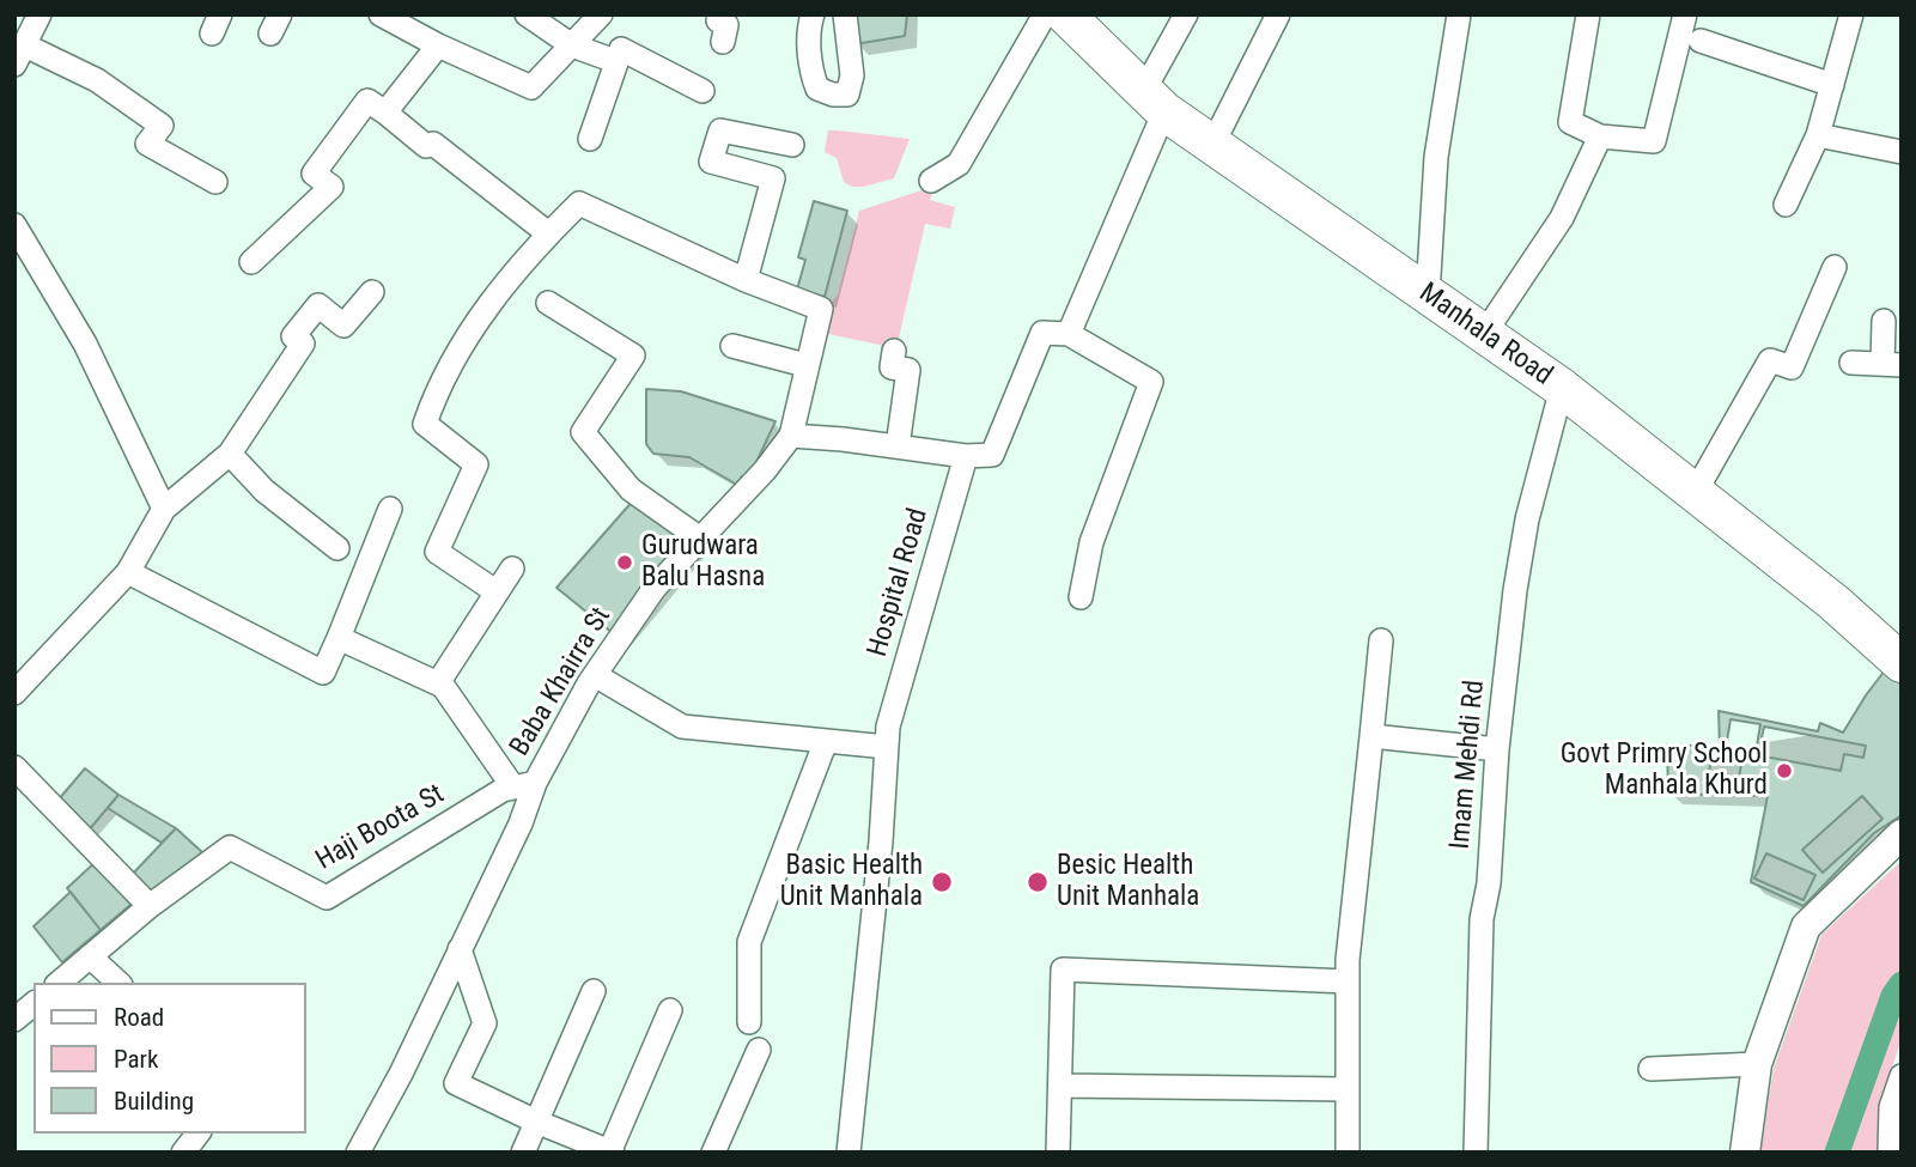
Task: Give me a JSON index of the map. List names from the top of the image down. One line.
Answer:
{"streets":{"main road":["Manhala Road"],"street":["Hospital Road","Baba Khairra St","Imam Mehdi Rd","Haji Boota St"]},"crossings":[["Manhala Road","Imam Mehdi Rd"],["Baba Khairra St","Haji Boota St"]],"places":["Gurudwara Balu Hasna","Govt Primry School Manhala Khurd","Basic Health Unit Manhala","Besic Health Unit Manhala"],"legend":["Road","Park","Building"]}
